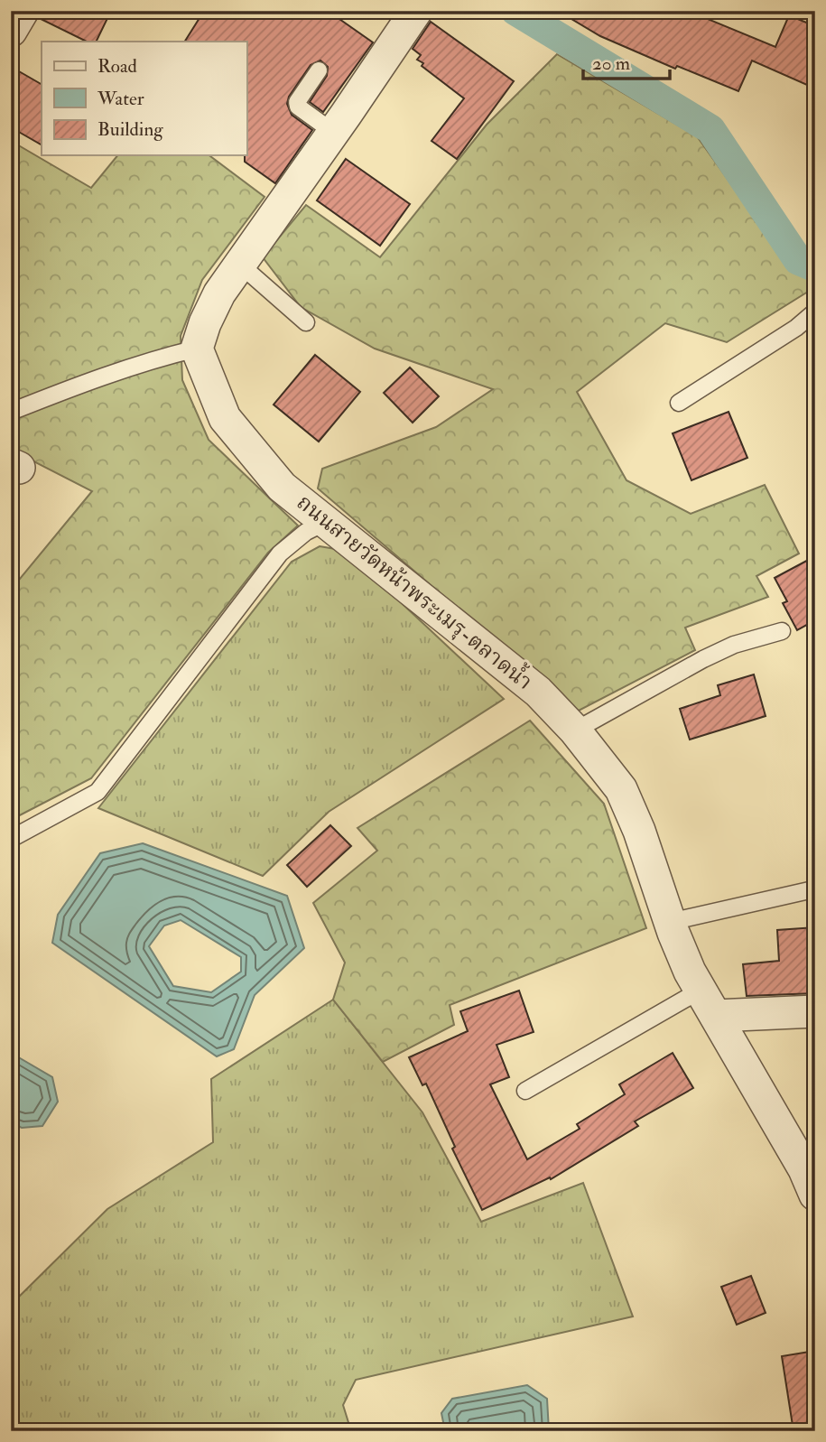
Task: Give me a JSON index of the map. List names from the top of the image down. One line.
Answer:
{"streets":{"street":["ถนนสายวัดหน้าพระเมรุ-ตลาดน้ำ"]},"legend":["Road","Water","Building"],"scale_bar":"20 m"}
